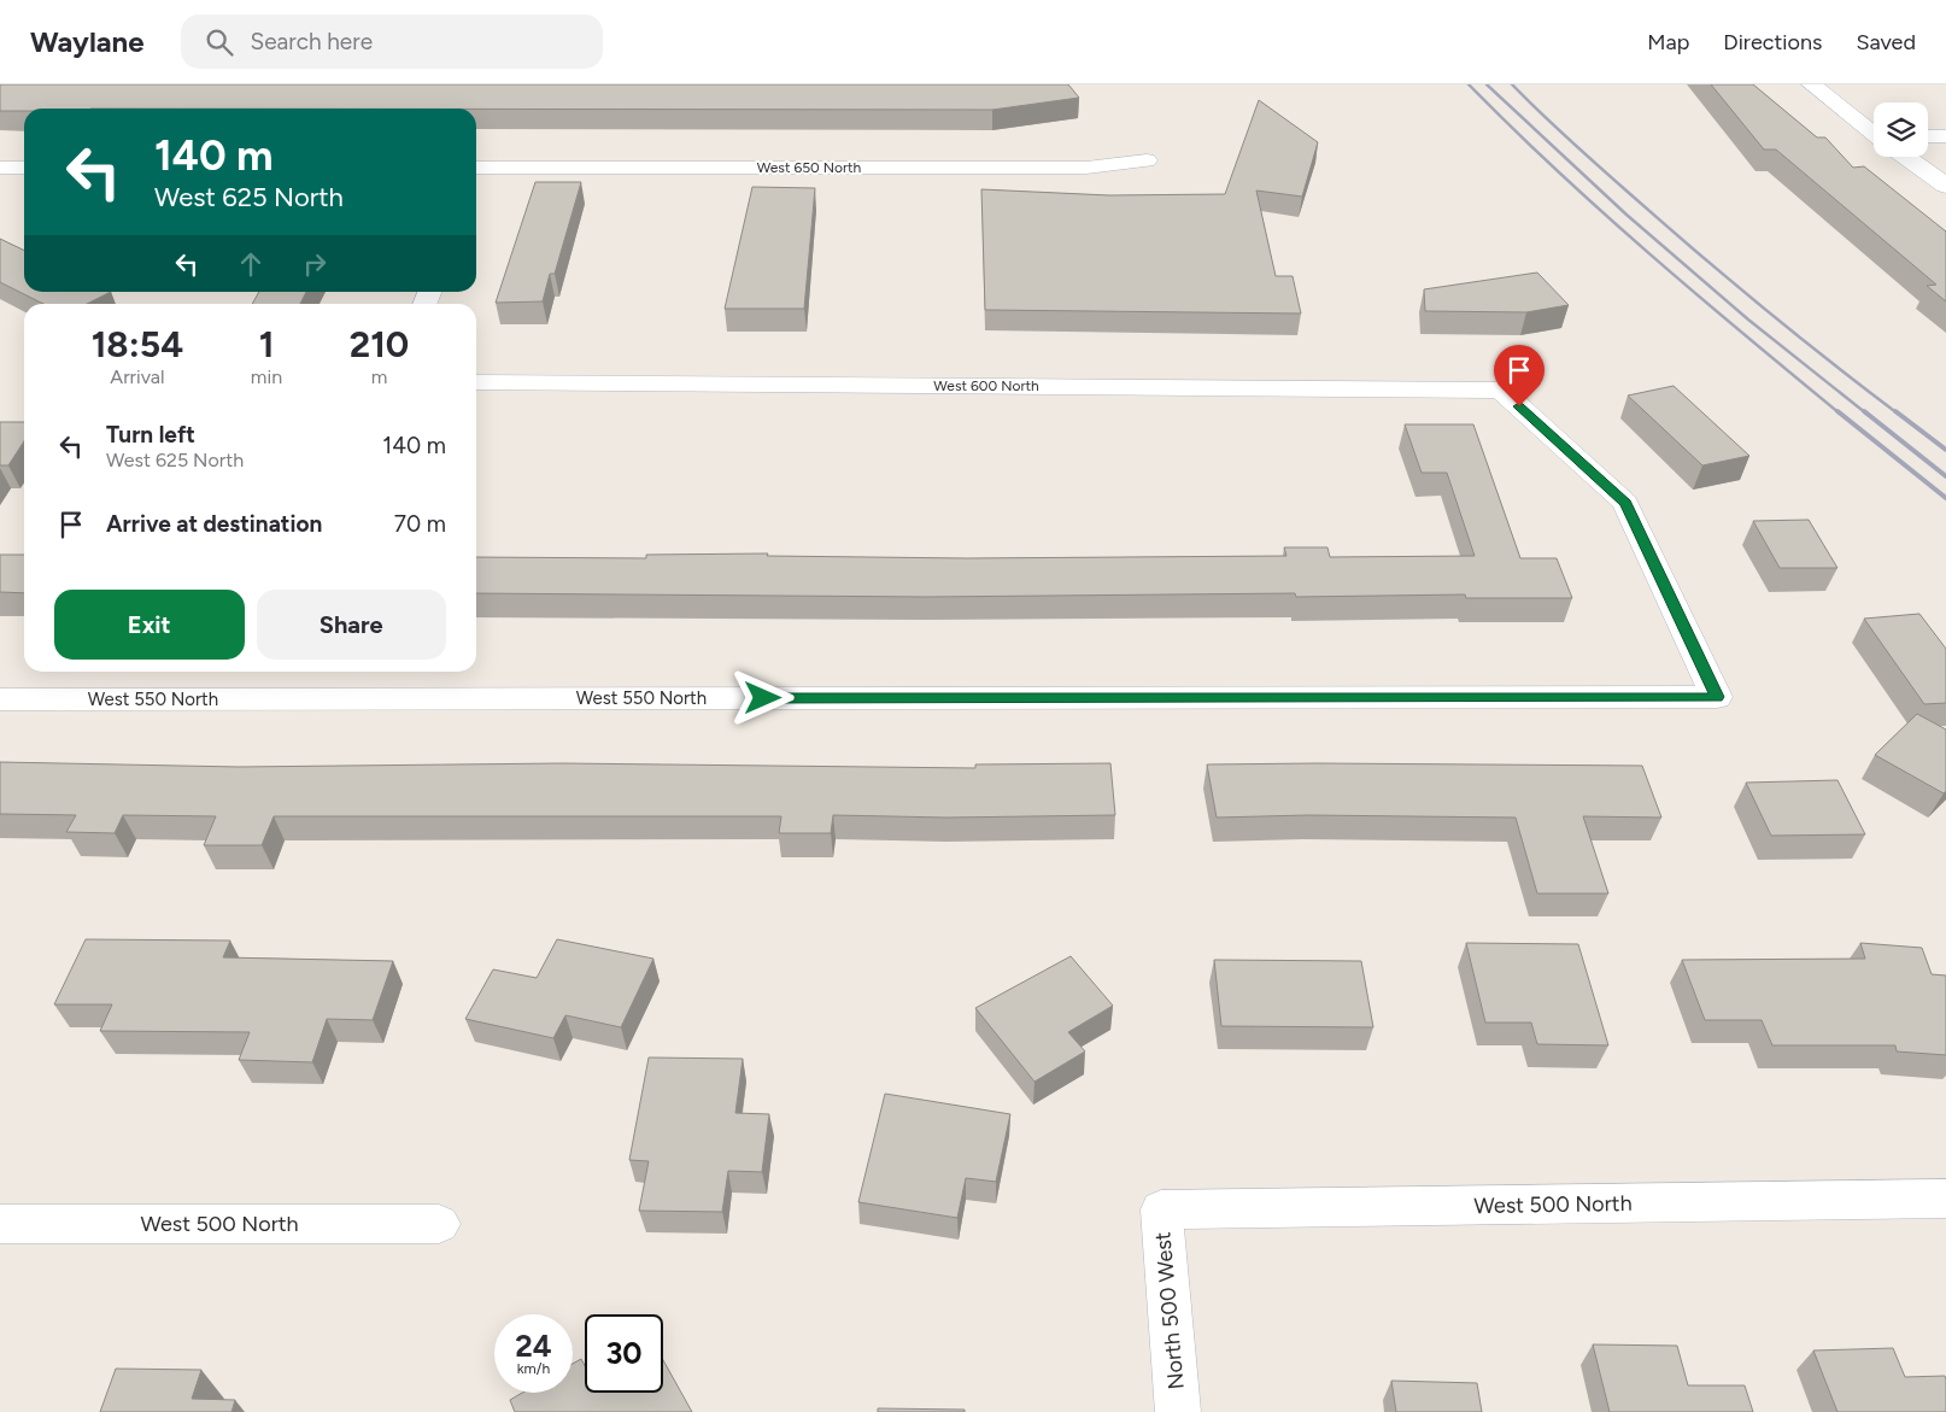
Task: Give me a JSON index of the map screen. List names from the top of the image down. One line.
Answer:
{"streets":{"street":["West 650 North","West 600 North","West 550 North","West 500 North","North 500 West"]},"crossings":[["West 600 North","West 550 North"],["West 500 North","North 500 West"]],"page":{"header":"Waylane","search":"Search here","nav":["Map","Directions","Saved"],"turn":["140 m","West 625 North"],"eta":["18:54","Arrival","1","min","210","m"],"list":[{"name":"Turn left","note":"West 625 North","value":"140 m"},{"name":"Arrive at destination","value":"70 m"}],"buttons":["Exit","Share"],"speed":"24 km/h","limit":"30"}}
